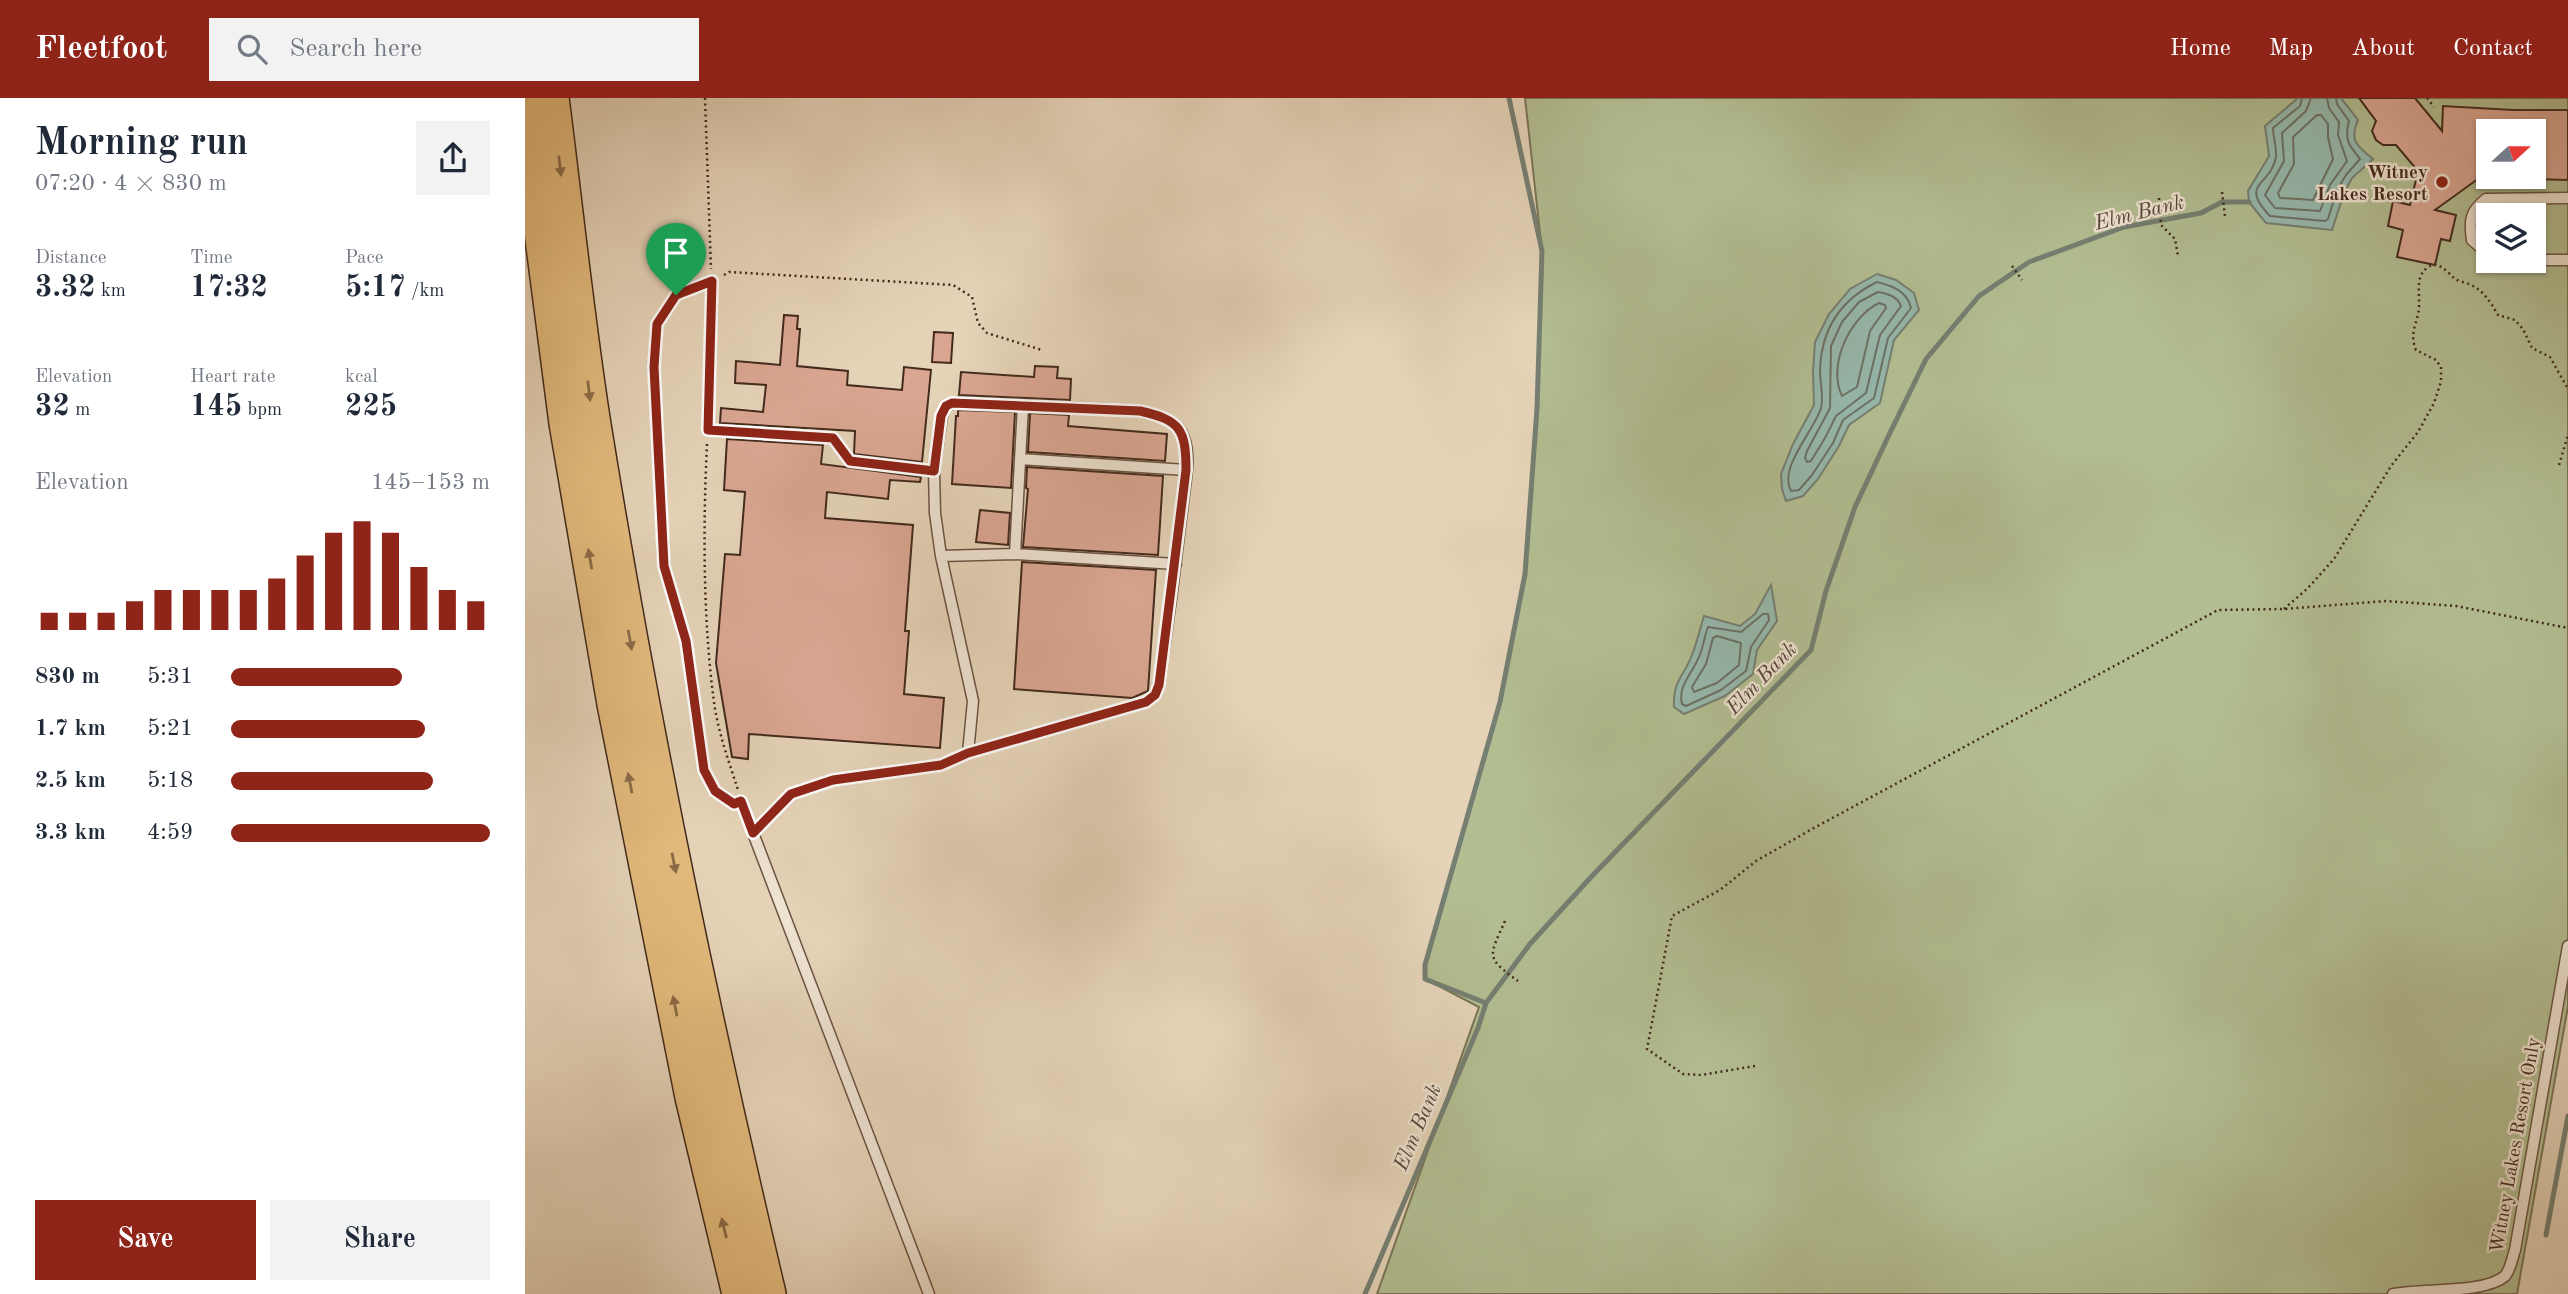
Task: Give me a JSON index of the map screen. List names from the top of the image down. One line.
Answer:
{"streets":{"lane":["Witney Lakes Resort Only"]},"water":["Elm Bank"],"places":["Witney Lakes Resort"],"north":"right","page":{"header":"Fleetfoot","search":"Search here","nav":["Home","Map","About","Contact"],"heading":["Morning run","07:20 · 4 × 830 m"],"stats":[["Distance","3.32 km"],["Time","17:32"],["Pace","5:17 /km"],["Elevation","32 m"],["Heart rate","145 bpm"],["kcal","225"]],"chart":["Elevation","145–153 m"],"list":[{"name":"830 m","note":"5:31"},{"name":"1.7 km","note":"5:21"},{"name":"2.5 km","note":"5:18"},{"name":"3.3 km","note":"4:59"}],"buttons":["Save","Share"]}}
